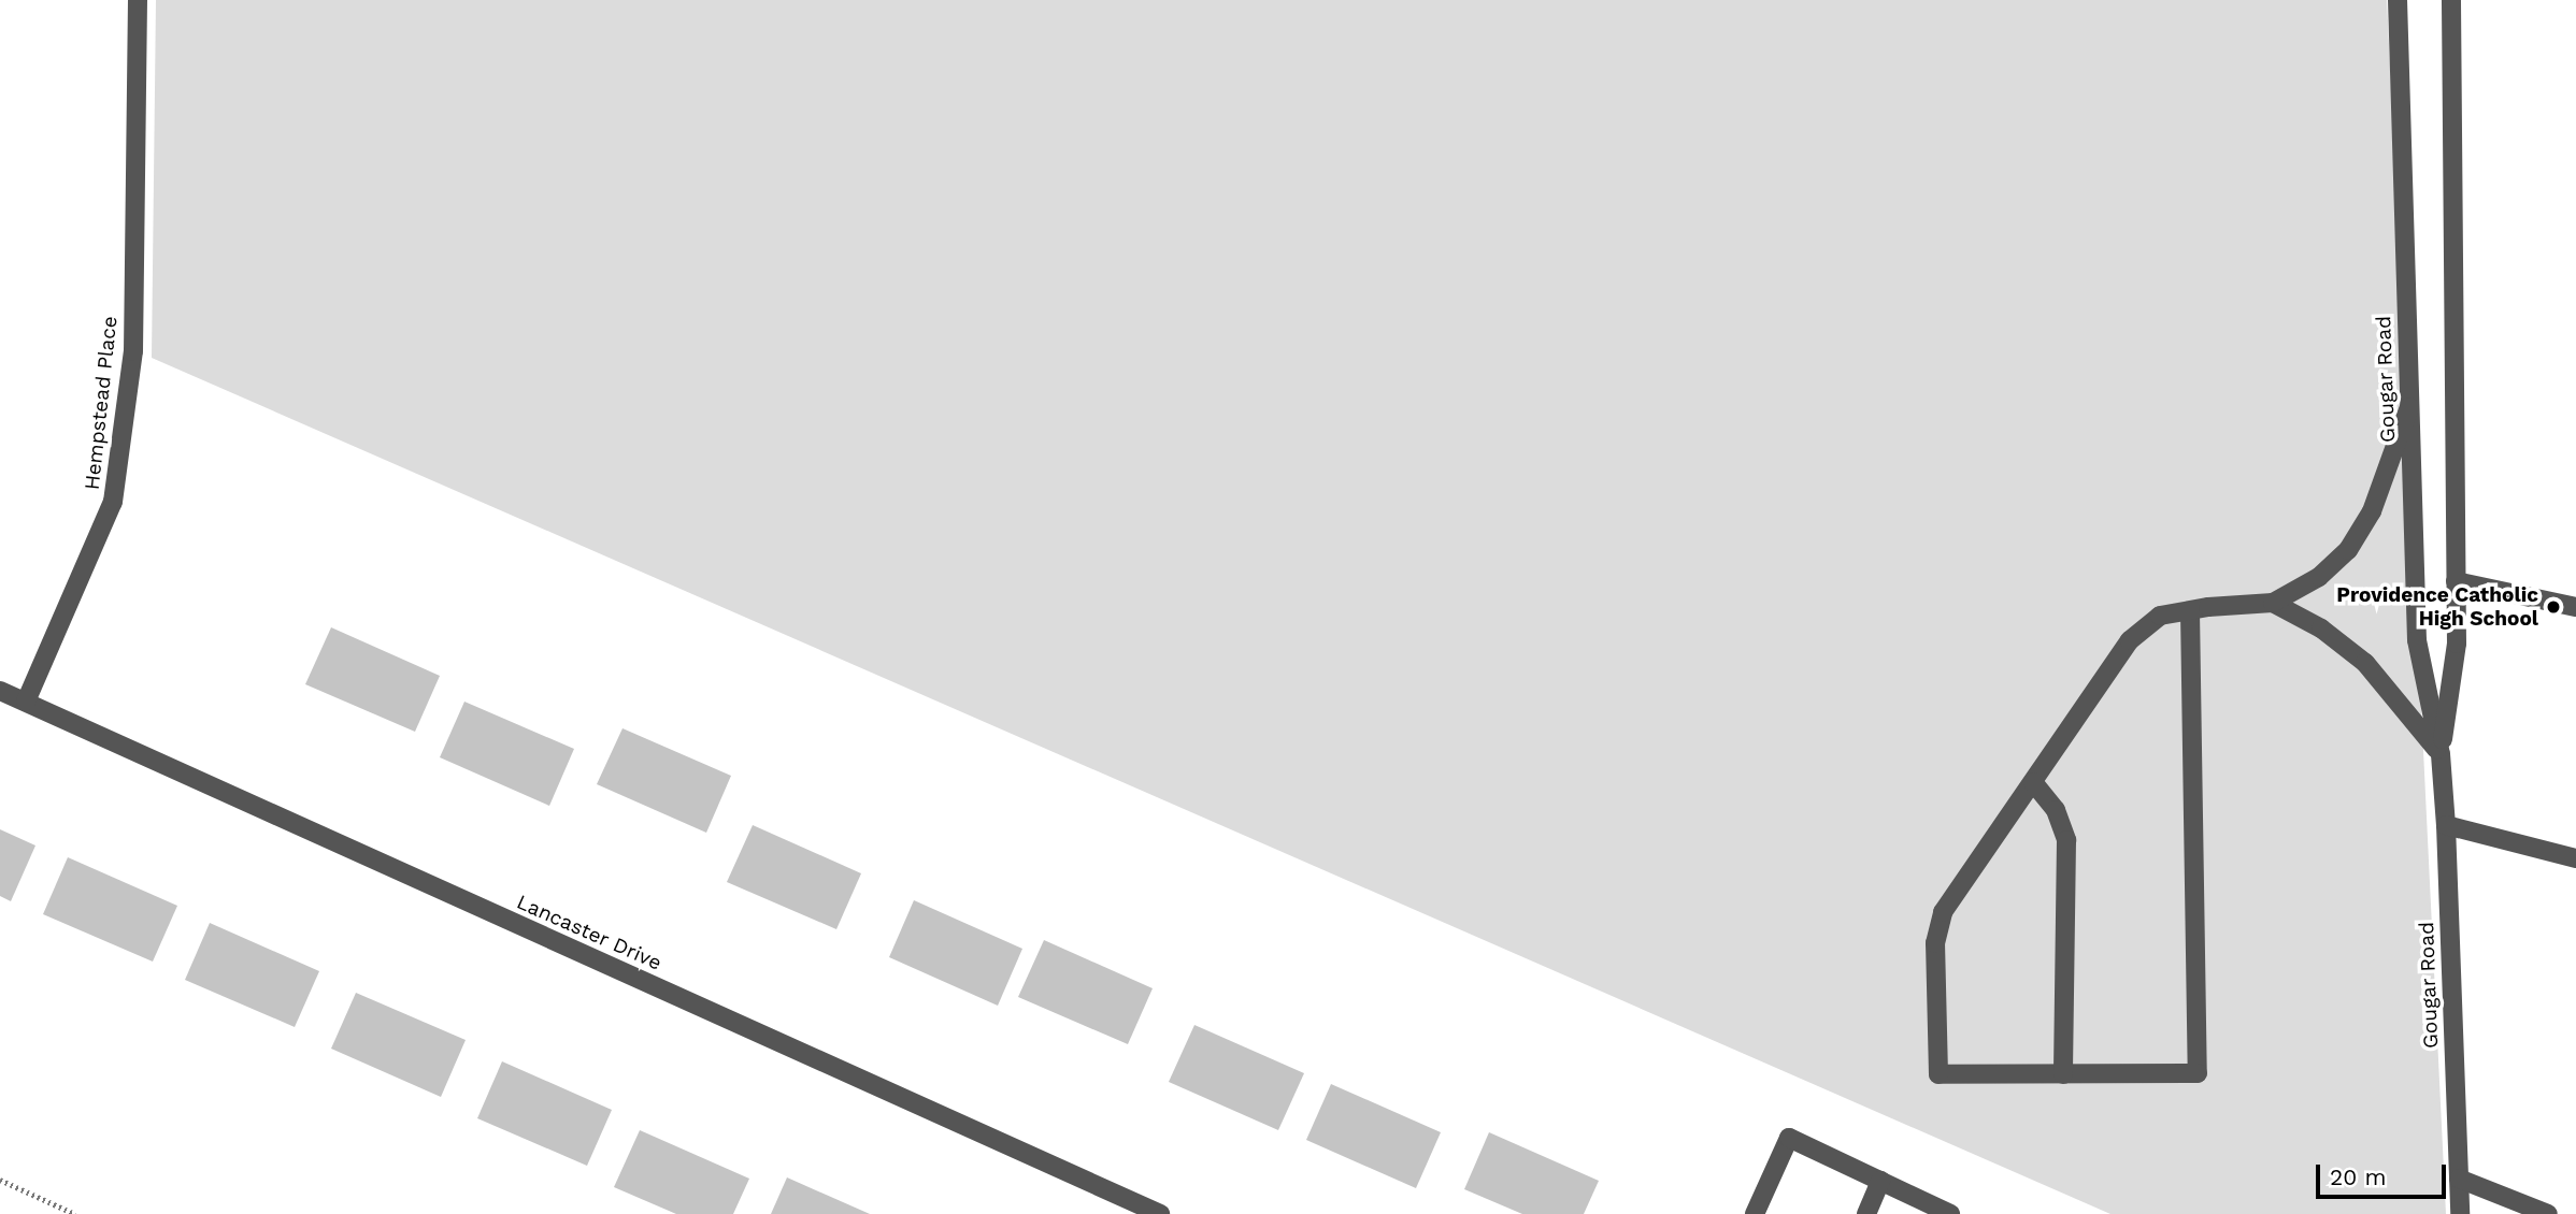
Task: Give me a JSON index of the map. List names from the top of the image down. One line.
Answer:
{"streets":{"street":["Gougar Road","Hempstead Place","Lancaster Drive"]},"crossings":[["Hempstead Place","Lancaster Drive"]],"places":["Providence Catholic High School"],"scale_bar":"20 m"}
